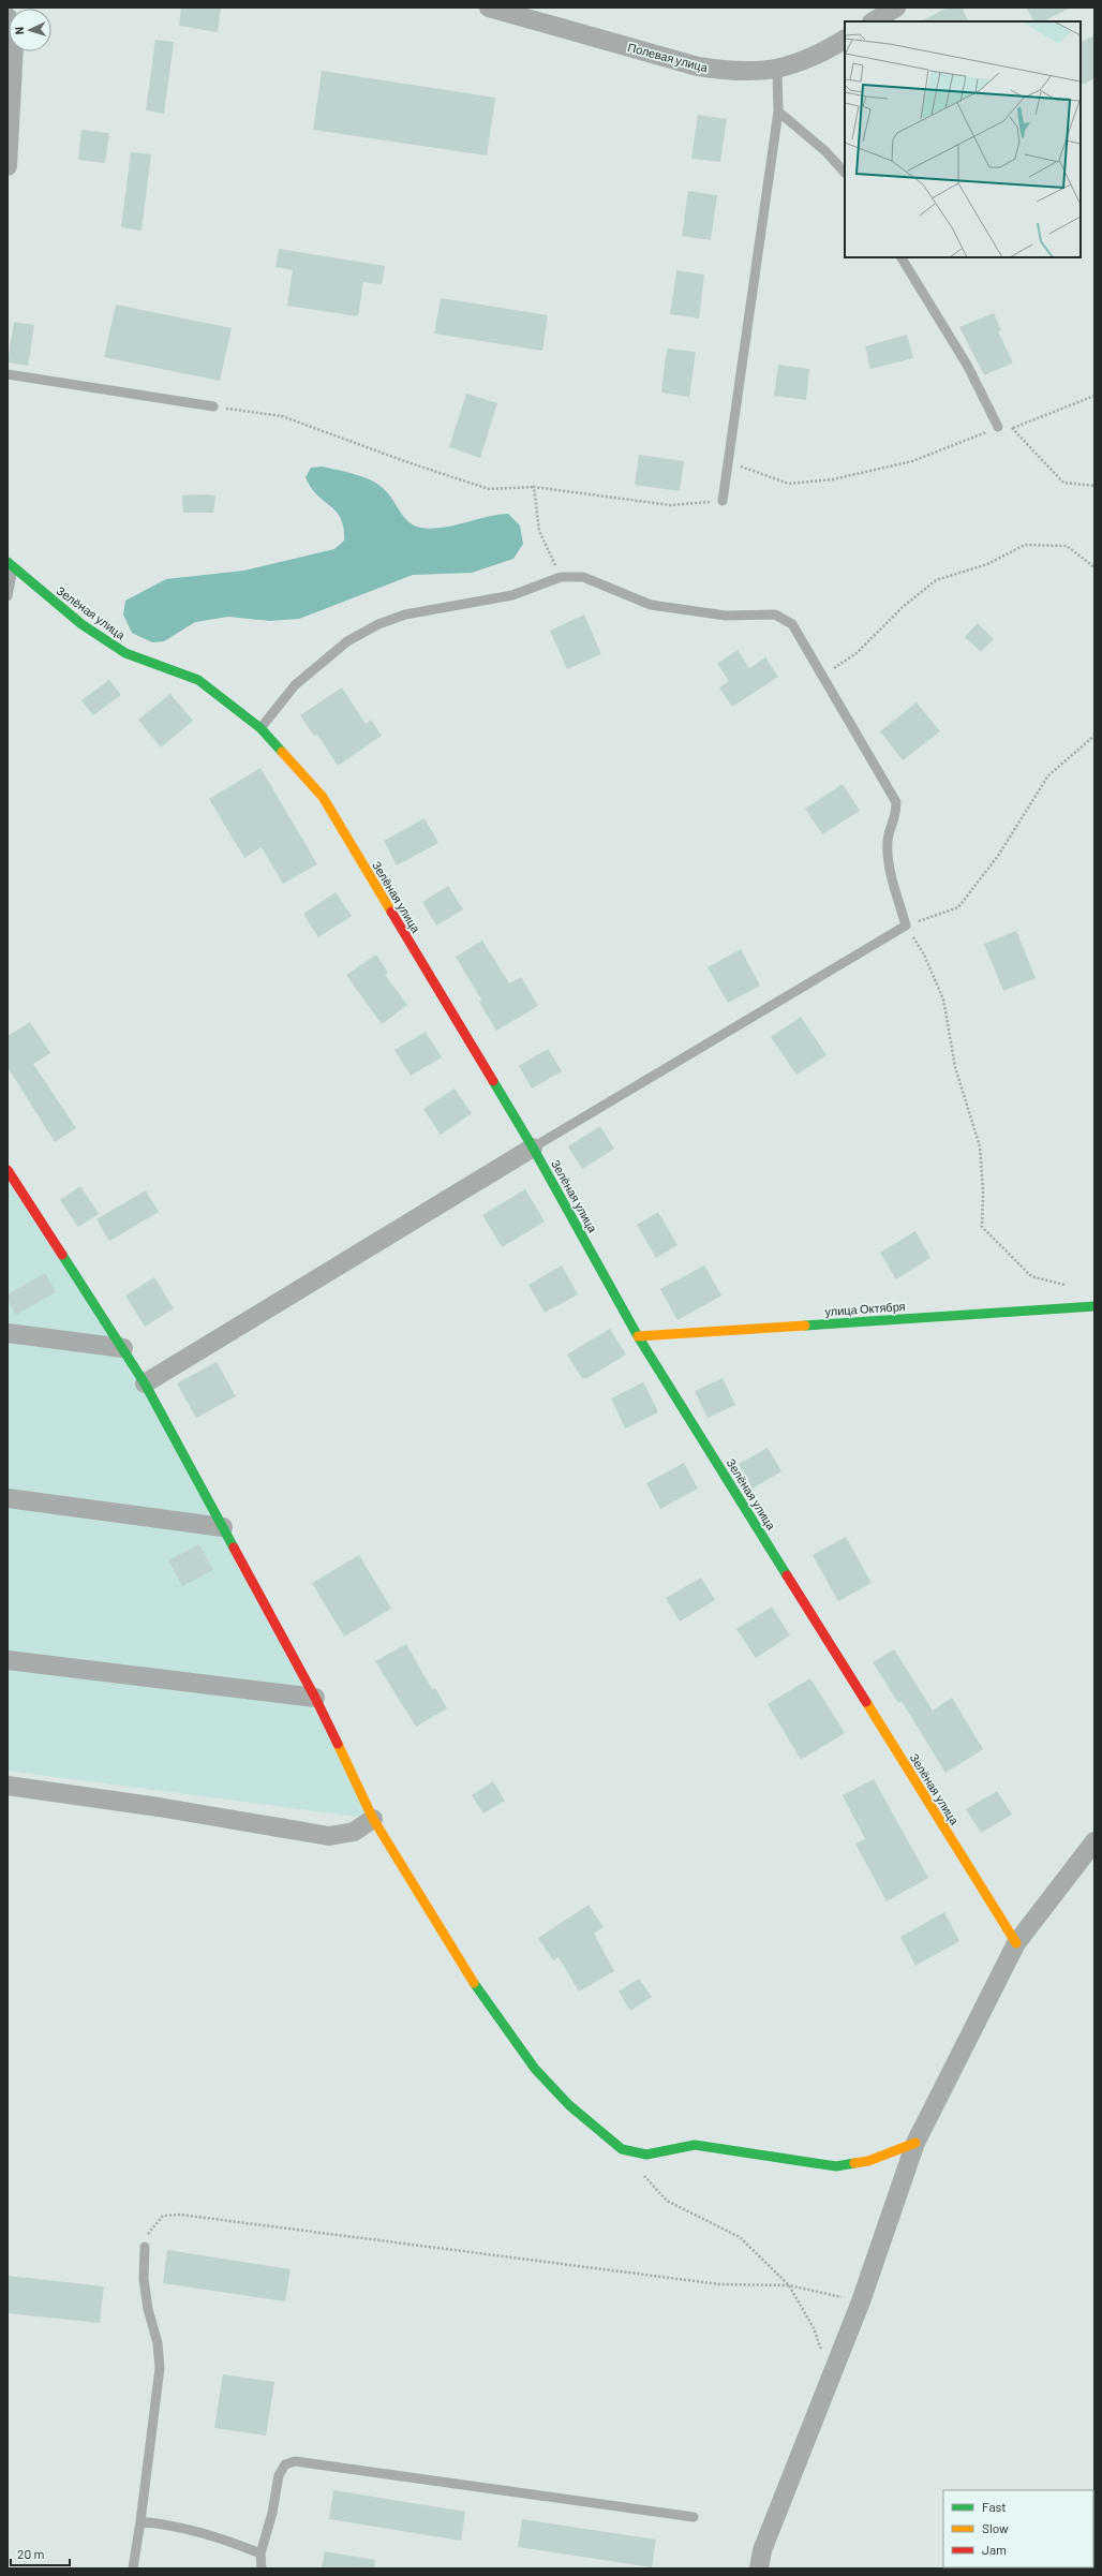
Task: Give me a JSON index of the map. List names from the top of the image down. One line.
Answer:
{"streets":{"street":["Полевая улица","Зелёная улица","улица Октября"]},"crossings":[["Зелёная улица","улица Октября"]],"legend":["Fast","Slow","Jam"],"scale_bar":"20 m","north":"left"}
